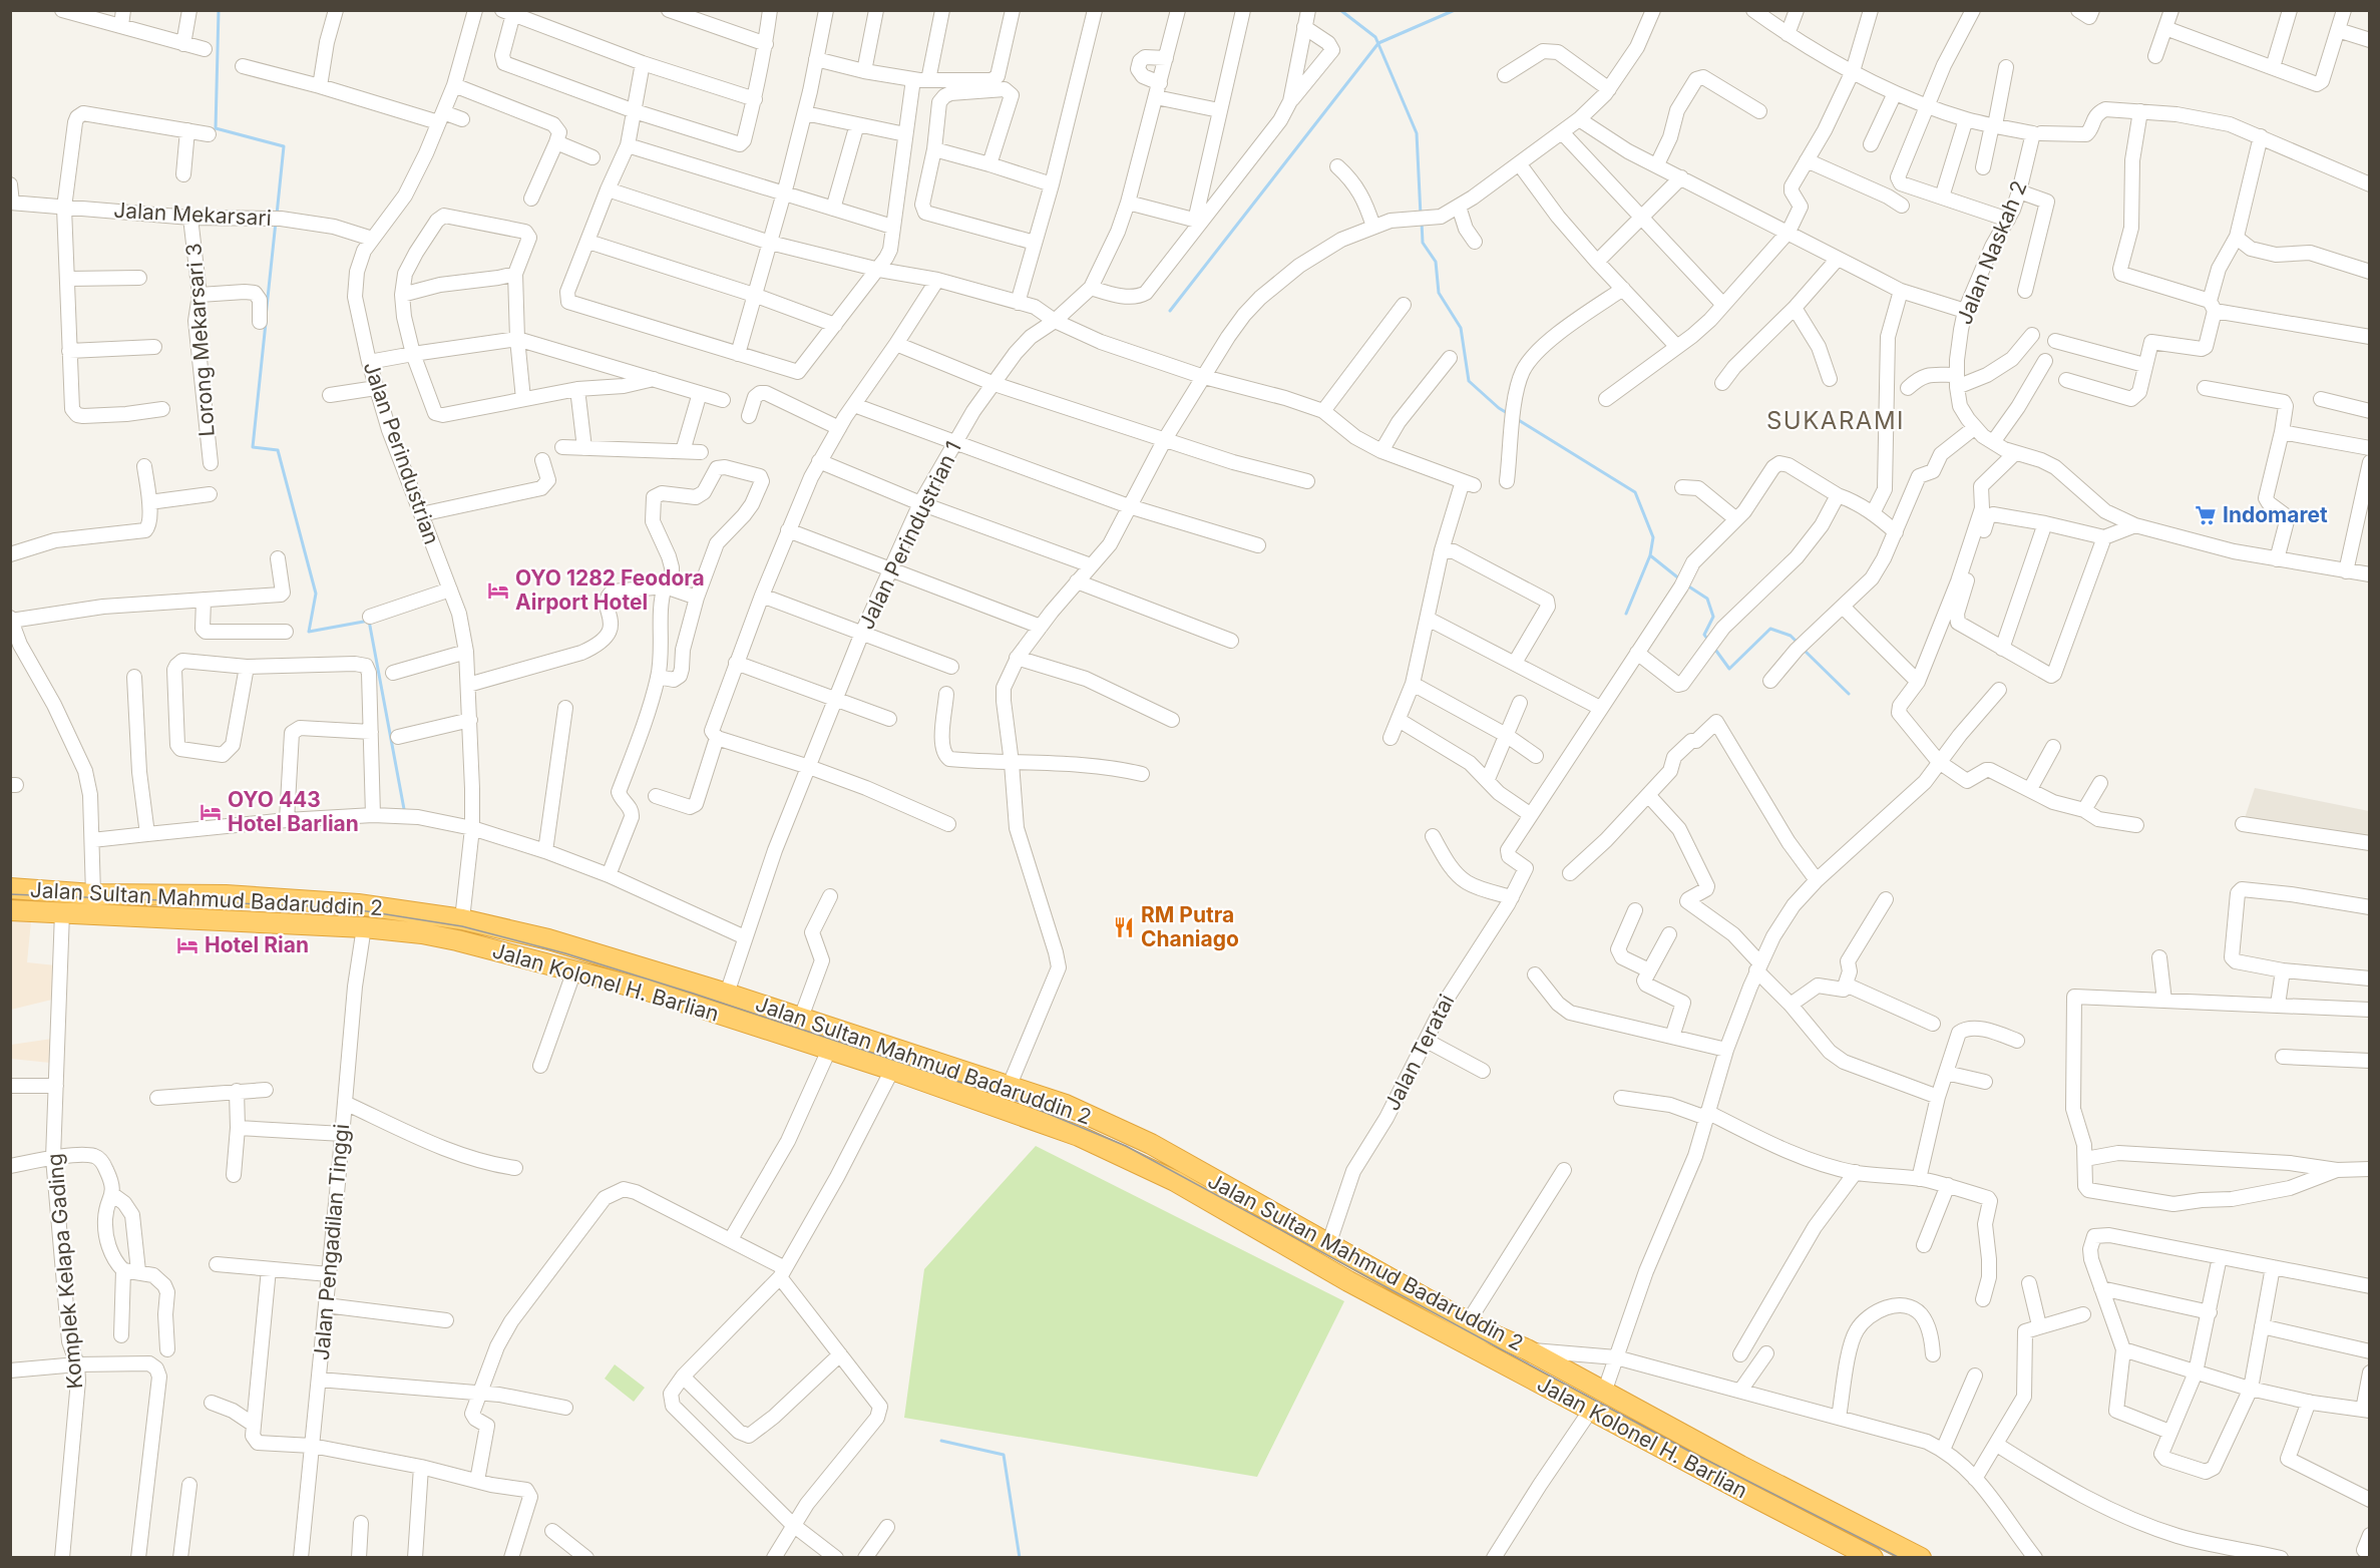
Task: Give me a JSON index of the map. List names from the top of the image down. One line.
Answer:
{"streets":{"highway":["Jalan Sultan Mahmud Badaruddin 2","Jalan Kolonel H. Barlian"],"street":["Jalan Mekarsari","Jalan Naskah 2","Lorong Mekarsari 3","Jalan Perindustrian","Jalan Perindustrian 1","Jalan Teratai","Jalan Pengadilan Tinggi","Komplek Kelapa Gading"]},"crossings":[["Jalan Mekarsari","Lorong Mekarsari 3"],["Jalan Mekarsari","Jalan Perindustrian"],["Jalan Perindustrian","Jalan Sultan Mahmud Badaruddin 2"],["Jalan Perindustrian 1","Jalan Sultan Mahmud Badaruddin 2"],["Jalan Sultan Mahmud Badaruddin 2","Jalan Teratai"],["Jalan Kolonel H. Barlian","Jalan Pengadilan Tinggi"],["Jalan Kolonel H. Barlian","Komplek Kelapa Gading"]],"districts":["SUKARAMI"],"places":{"supermarket":["Indomaret"],"hotel":["OYO 1282 Feodora Airport Hotel","OYO 443 Hotel Barlian","Hotel Rian"],"restaurant":["RM Putra Chaniago"]}}
